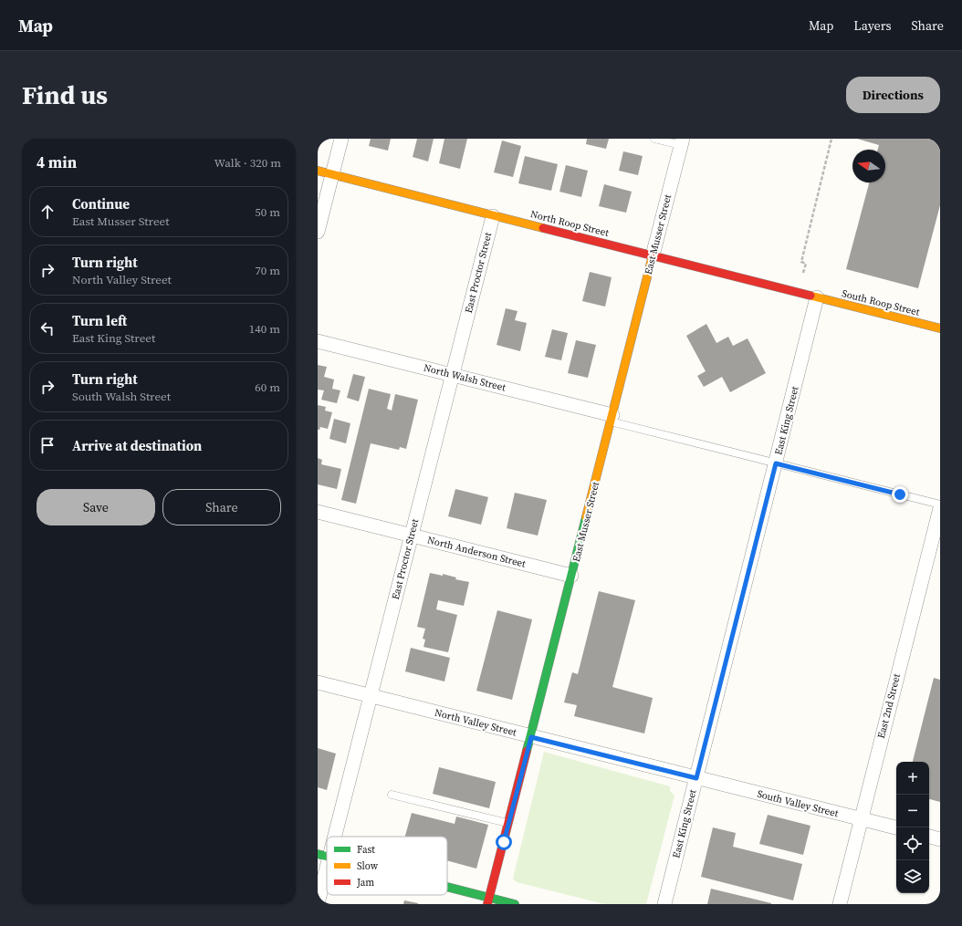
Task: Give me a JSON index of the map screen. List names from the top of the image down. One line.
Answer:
{"streets":{"street":["North Roop Street","East Musser Street","East Proctor Street","South Roop Street","North Walsh Street","East King Street","North Anderson Street","East 2nd Street","North Valley Street","South Valley Street"]},"crossings":[["North Roop Street","East Musser Street"],["North Roop Street","East Proctor Street"],["North Roop Street","South Roop Street"],["North Roop Street","East King Street"],["East Musser Street","North Walsh Street"],["East Musser Street","North Anderson Street"],["East Musser Street","North Valley Street"],["East Proctor Street","North Walsh Street"],["East Proctor Street","North Anderson Street"],["East Proctor Street","North Valley Street"],["South Roop Street","East King Street"],["North Walsh Street","East King Street"],["East King Street","North Valley Street"],["East King Street","South Valley Street"],["East 2nd Street","South Valley Street"],["North Valley Street","South Valley Street"]],"legend":["Fast","Slow","Jam"],"north":"left","page":{"header":"Map","nav":["Map","Layers","Share"],"buttons":["Directions",["Save","Share"]],"title":"Find us","heading":["4 min","Walk · 320 m"],"list":[["Continue","East Musser Street","50 m"],["Turn right","North Valley Street","70 m"],["Turn left","East King Street","140 m"],["Turn right","South Walsh Street","60 m"],"Arrive at destination"],"map_buttons":["+","−"]}}
